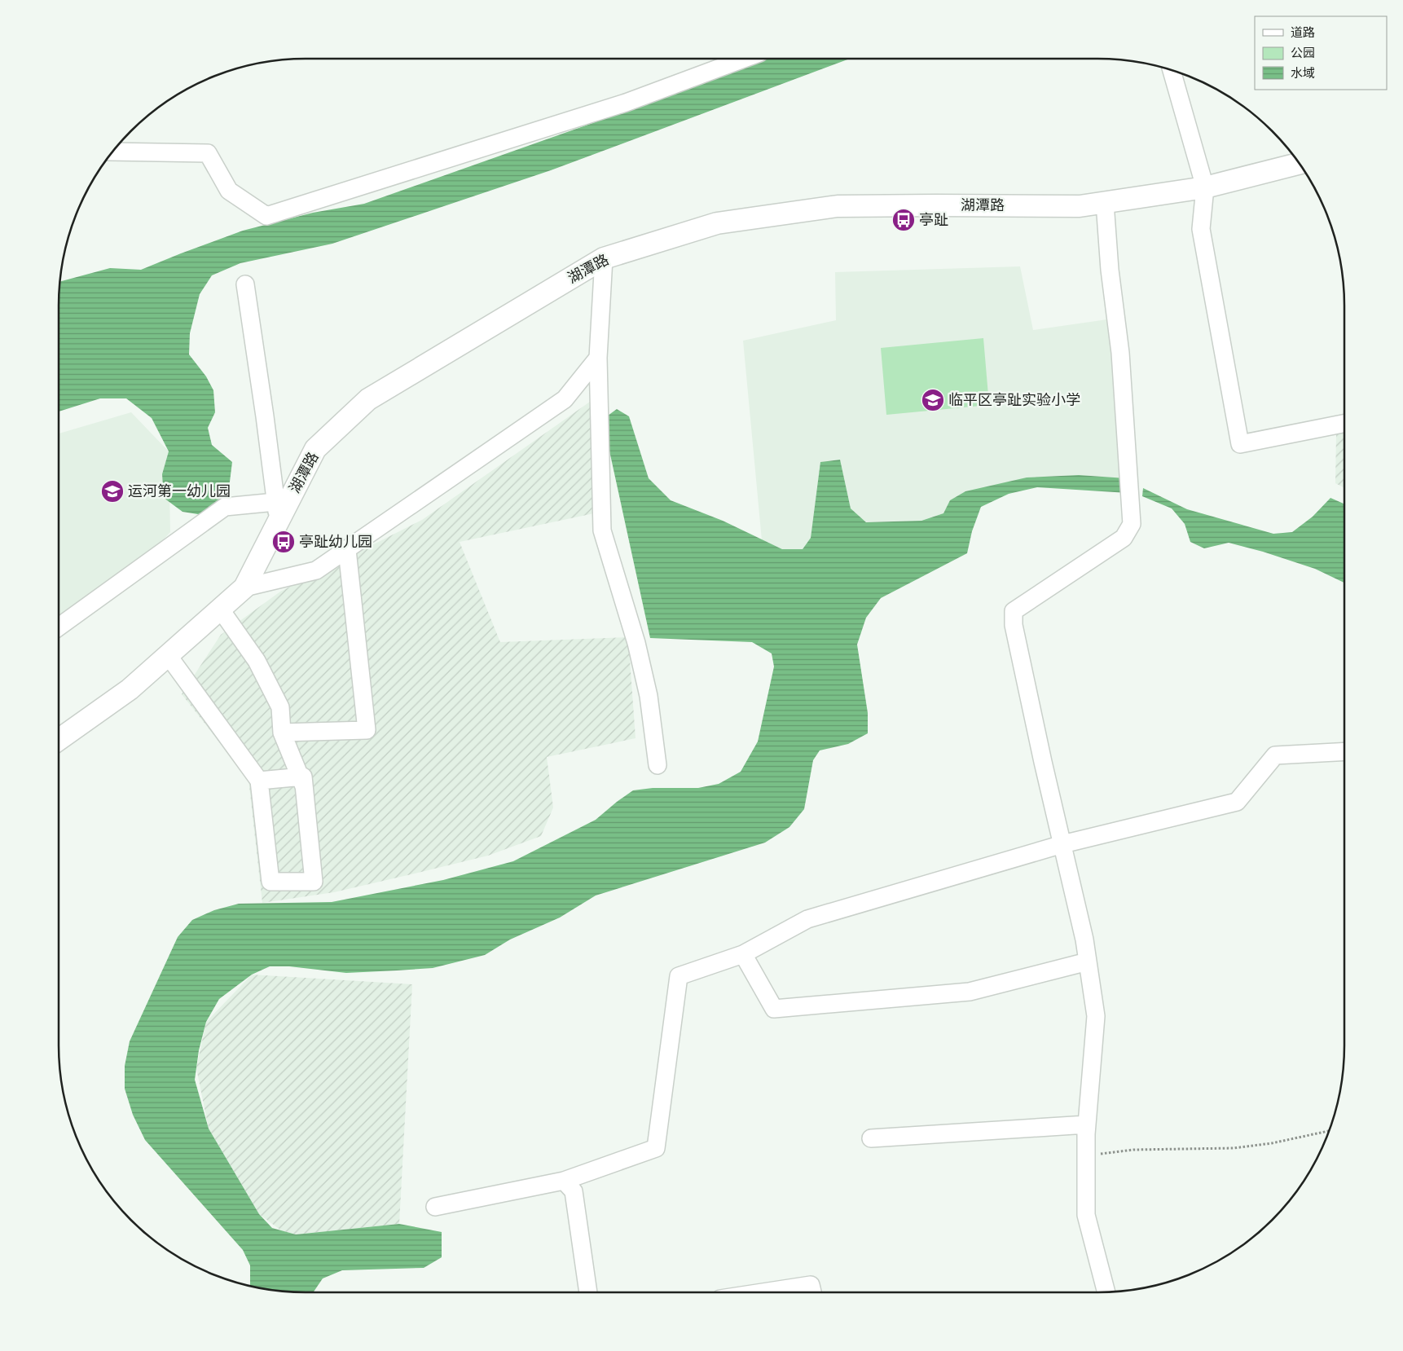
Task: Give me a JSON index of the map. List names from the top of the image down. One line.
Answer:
{"streets":{"street":["湖潭路"]},"places":{"bus stop":["亭趾","亭趾幼儿园"],"school or university":["临平区亭趾实验小学","运河第一幼儿园"]},"legend":["道路","公园","水域"]}
